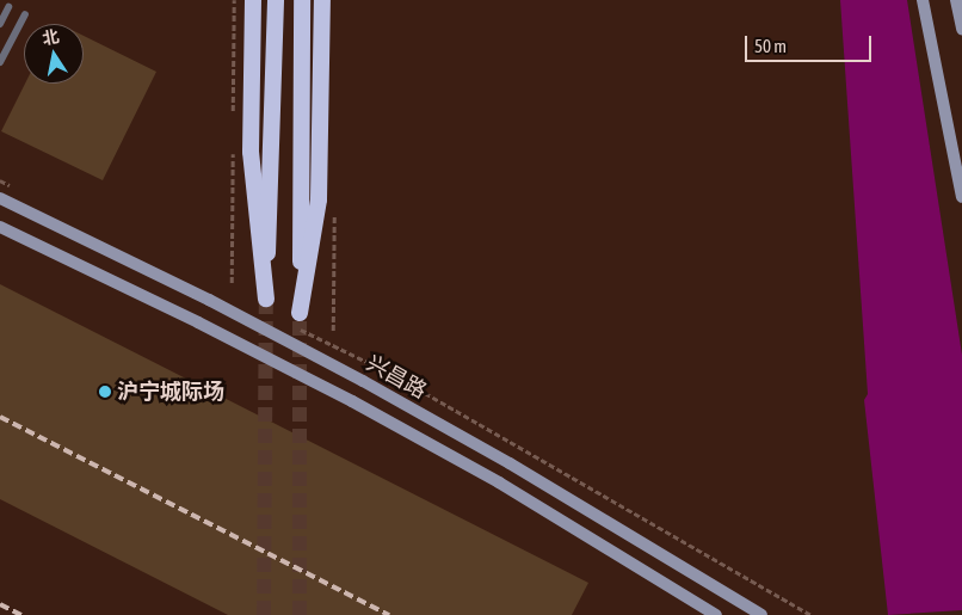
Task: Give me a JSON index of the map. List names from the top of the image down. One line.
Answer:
{"streets":{"main road":["兴昌路"]},"places":["沪宁城际场"],"scale_bar":"50 m","north":"top"}
